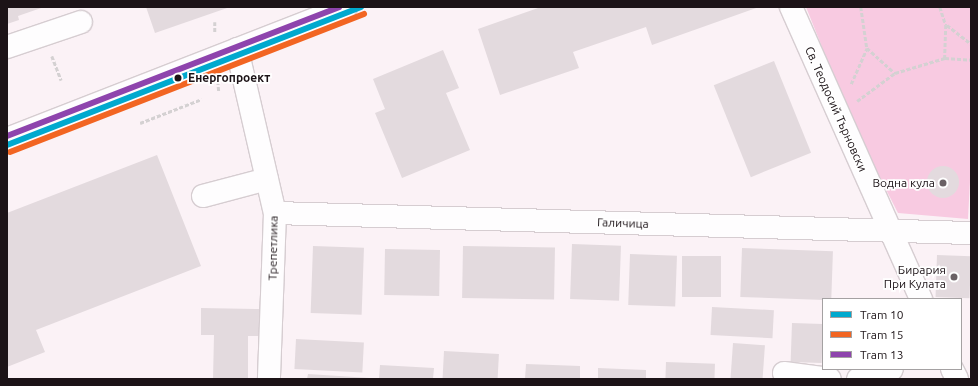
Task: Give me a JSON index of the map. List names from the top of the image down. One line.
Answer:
{"streets":{"street":["Св. Теодосий Търновски","Галичица","Трепетлика"]},"crossings":[["Св. Теодосий Търновски","Галичица"],["Галичица","Трепетлика"]],"places":["Енергопроект","Водна кула","Бирария При Кулата"],"lines":["tram line 10","tram line 13","tram line 15"],"legend":["Tram 10","Tram 15","Tram 13"]}
